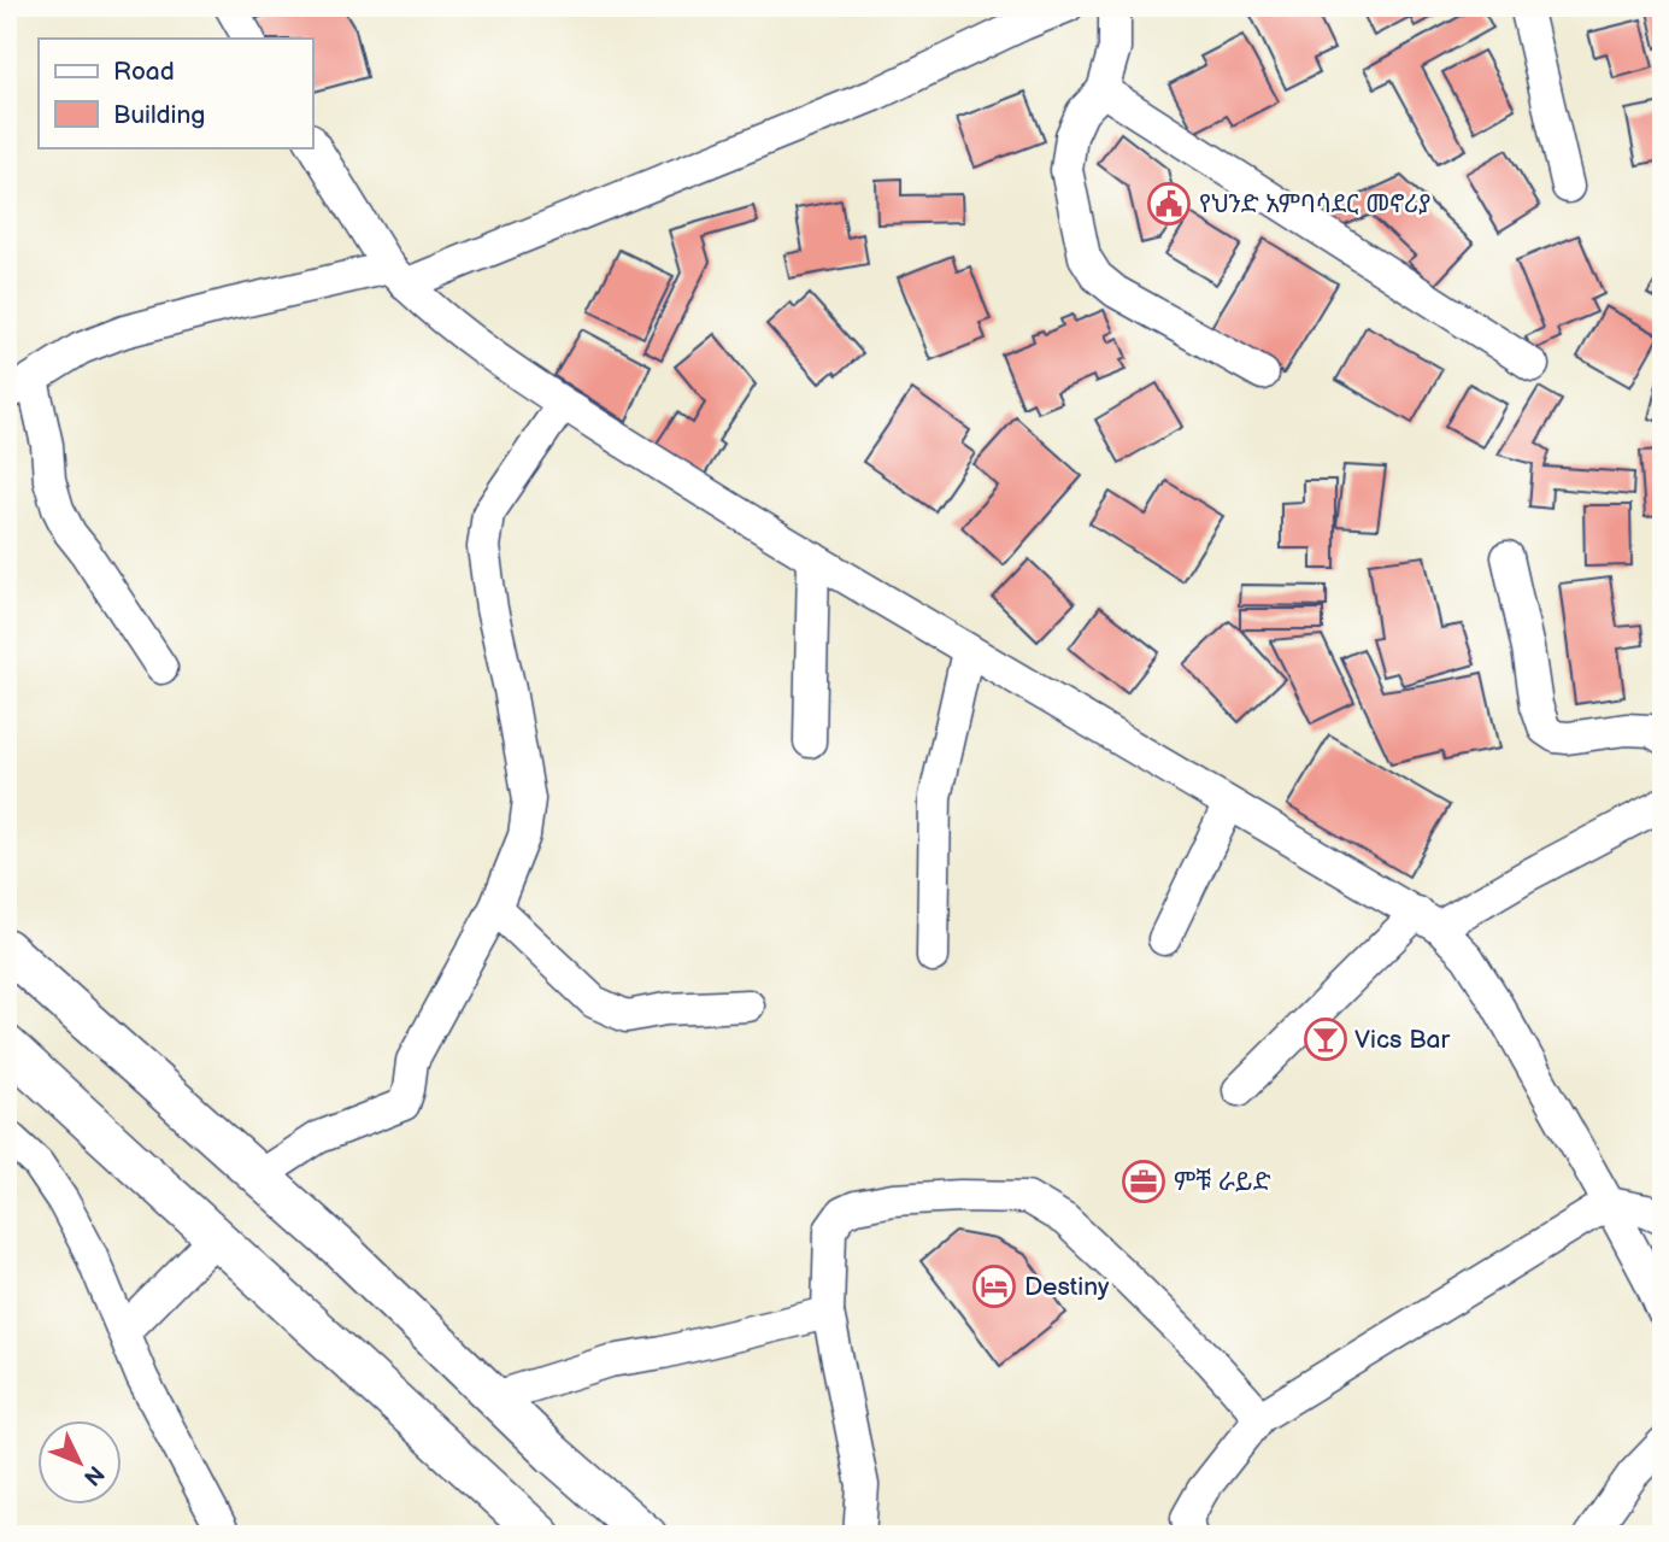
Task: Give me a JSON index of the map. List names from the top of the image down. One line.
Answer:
{"places":{"public building":["የህንድ አምባሳደር መኖሪያ"],"bar":["Vics Bar"],"office":["ምቹ ራይድ"],"hotel":["Destiny"]},"legend":["Road","Building"],"north":"bottom right"}
